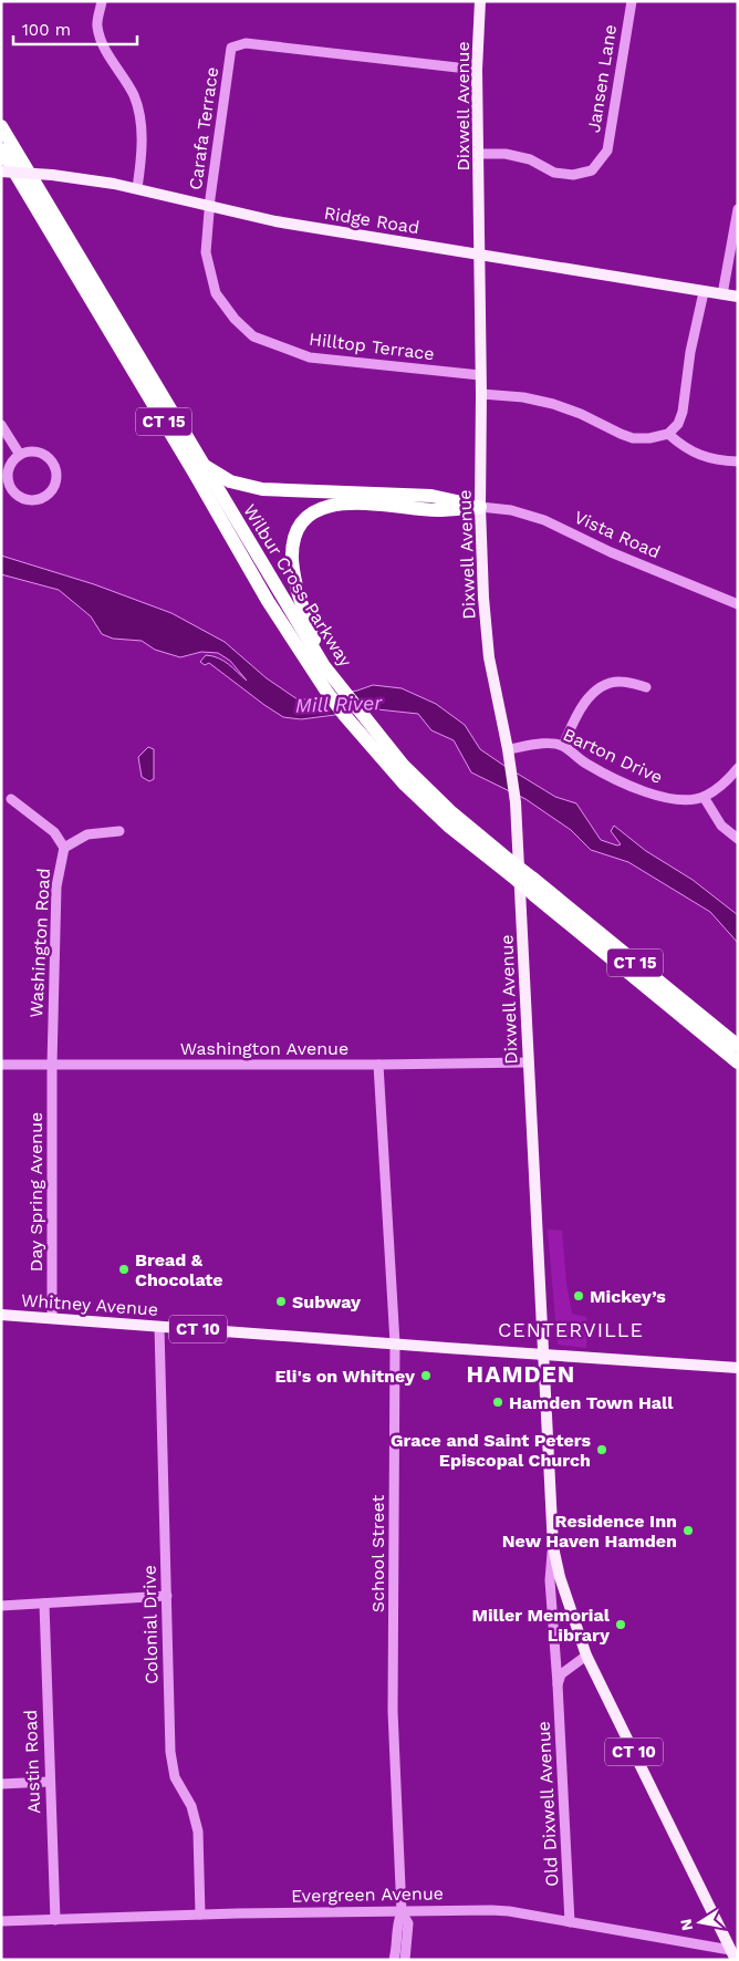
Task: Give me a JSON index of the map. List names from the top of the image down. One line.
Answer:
{"streets":{"highway":["CT 15","Wilbur Cross Parkway"],"main road":["Dixwell Avenue","Ridge Road","Whitney Avenue","CT 10"],"street":["Jansen Lane","Carafa Terrace","Hilltop Terrace","Vista Road","Barton Drive","Washington Road","Washington Avenue","Day Spring Avenue","School Street","Colonial Drive","Austin Road","Old Dixwell Avenue","Evergreen Avenue"]},"crossings":[["Jansen Lane","Dixwell Avenue"],["Dixwell Avenue","Carafa Terrace"],["Dixwell Avenue","Ridge Road"],["Dixwell Avenue","Hilltop Terrace"],["Dixwell Avenue","Vista Road"],["Dixwell Avenue","Barton Drive"],["Dixwell Avenue","Washington Avenue"],["Dixwell Avenue","Whitney Avenue"],["Dixwell Avenue","Old Dixwell Avenue"],["Dixwell Avenue","Evergreen Avenue"],["Carafa Terrace","Ridge Road"],["Carafa Terrace","Hilltop Terrace"],["Washington Road","Washington Avenue"],["Washington Road","Day Spring Avenue"],["Washington Avenue","Day Spring Avenue"],["Washington Avenue","School Street"],["Day Spring Avenue","Whitney Avenue"],["Whitney Avenue","School Street"],["Whitney Avenue","Colonial Drive"],["School Street","Evergreen Avenue"],["Colonial Drive","Evergreen Avenue"],["Austin Road","Evergreen Avenue"],["Old Dixwell Avenue","Evergreen Avenue"]],"districts":["CENTERVILLE","HAMDEN"],"water":["Mill River"],"places":["Bread & Chocolate","Mickey’s","Subway","Eli's on Whitney","Hamden Town Hall","Grace and Saint Peters Episcopal Church","Residence Inn New Haven Hamden","Miller Memorial Library"],"scale_bar":"100 m","north":"left"}
